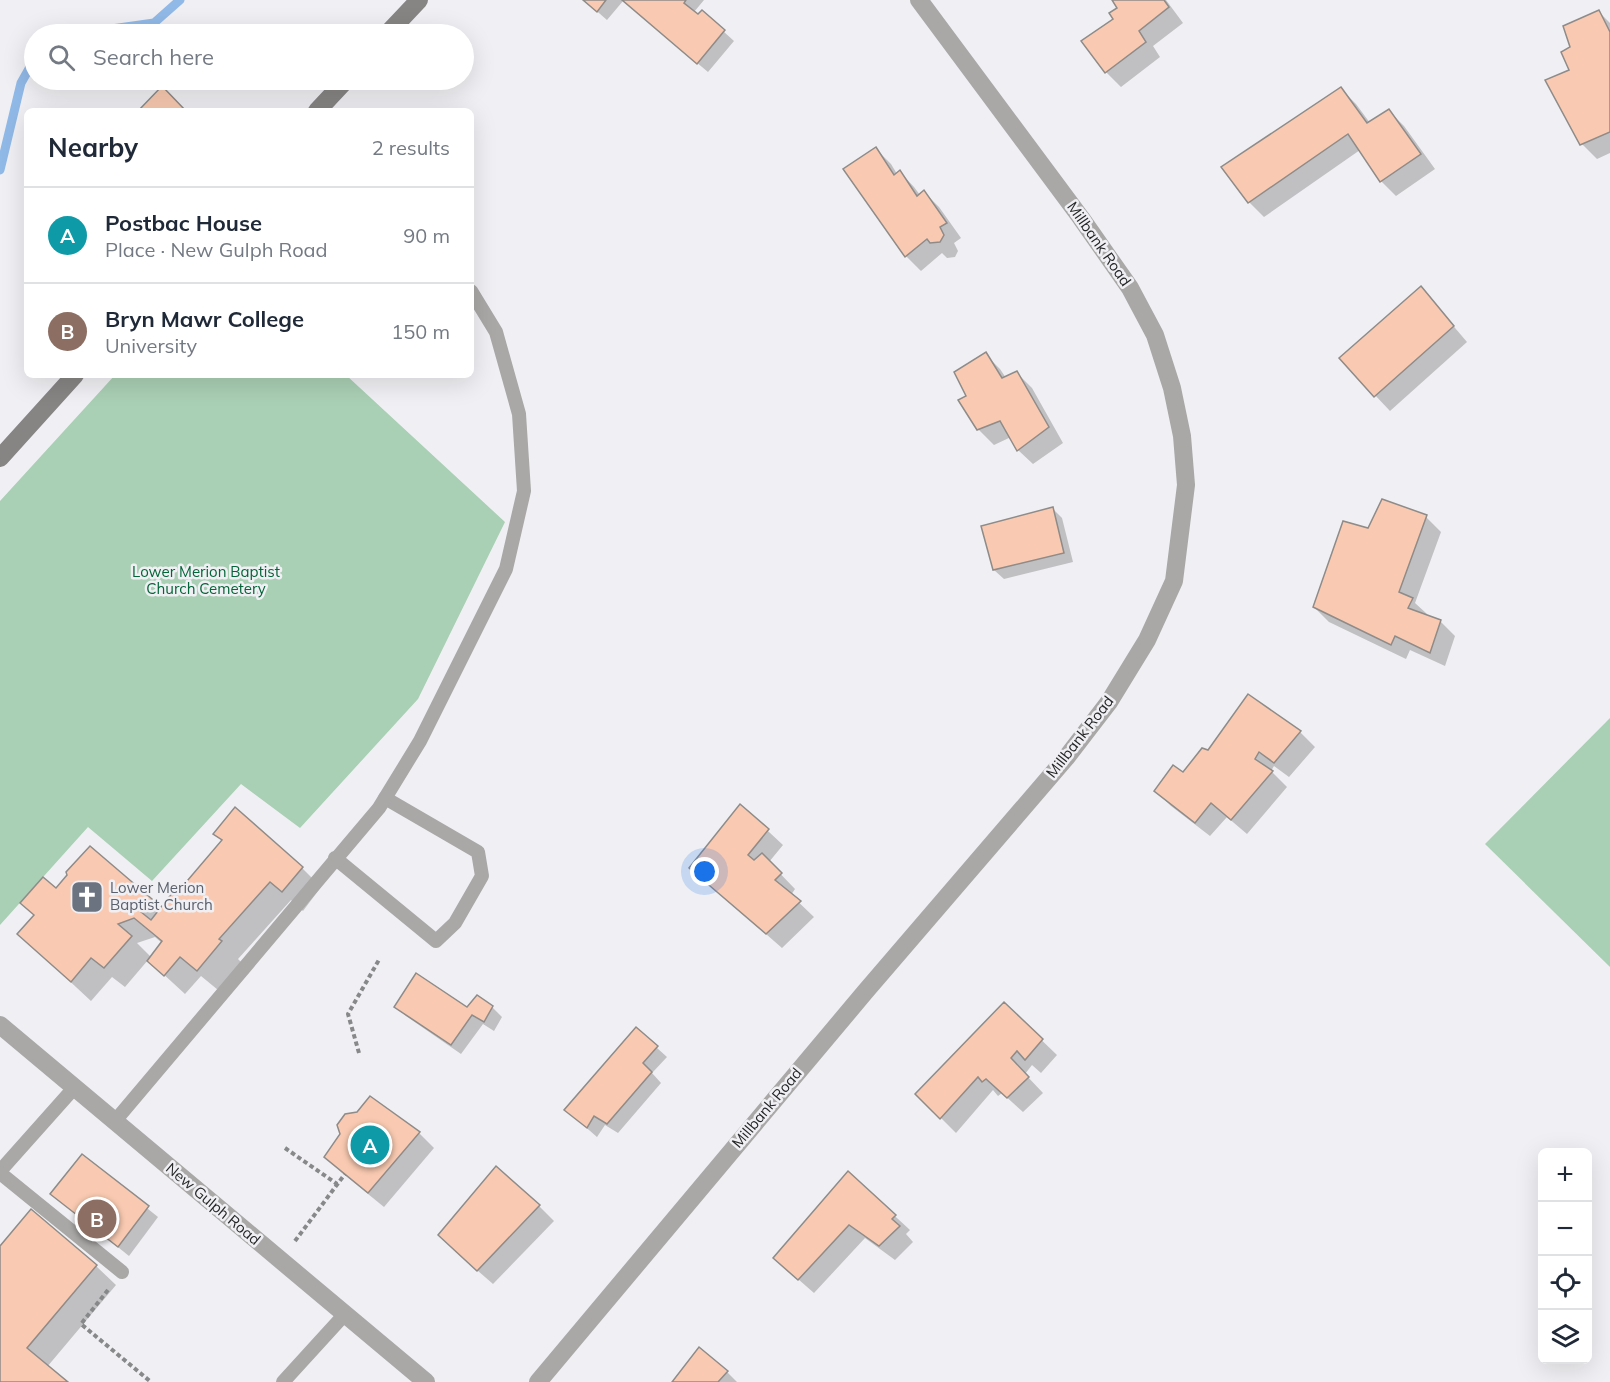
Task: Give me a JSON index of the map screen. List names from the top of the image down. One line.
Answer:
{"streets":{"street":["Millbank Road","New Gulph Road"]},"parks":["Lower Merion Baptist Church Cemetery"],"places":{"church":["Lower Merion Baptist Church"]},"page":{"search":"Search here","heading":["Nearby","2 results"],"list":[{"mark":"A","name":"Postbac House","note":"Place · New Gulph Road","value":"90 m"},{"mark":"B","name":"Bryn Mawr College","note":"University","value":"150 m"}],"pins":["A","B"],"map_buttons":["+","−"]}}
